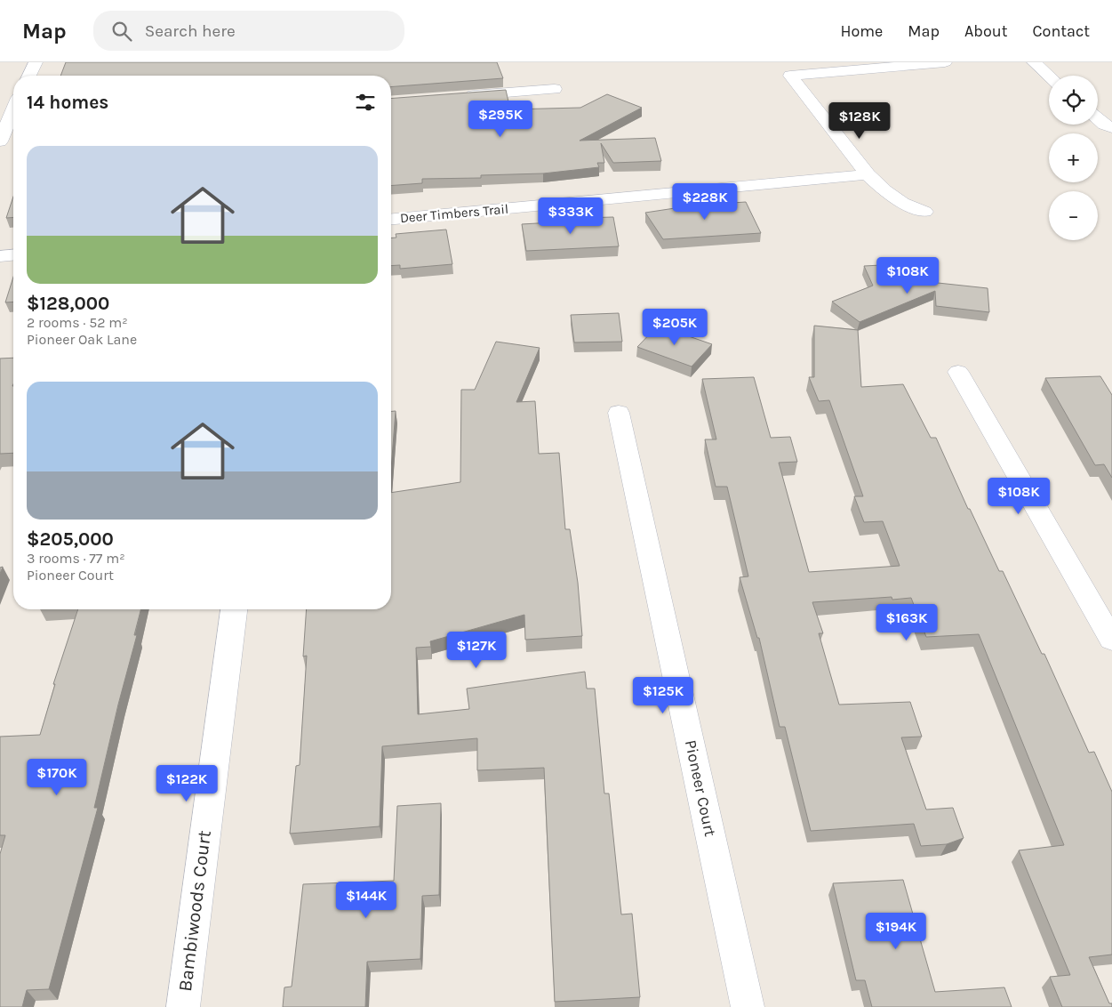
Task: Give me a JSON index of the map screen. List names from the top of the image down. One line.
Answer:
{"streets":{"street":["Deer Timbers Trail","Pioneer Court","Bambiwoods Court"]},"page":{"header":"Map","search":"Search here","nav":["Home","Map","About","Contact"],"map_buttons":["+","−"],"heading":"14 homes","price":["$295K","$128K","$228K","$333K","$108K","$205K","$108K","$163K","$127K","$125K","$170K","$122K","$144K","$194K"],"list":[{"name":"$128,000","note":"2 rooms · 52 m² · Pioneer Oak Lane"},{"name":"$205,000","note":"3 rooms · 77 m² · Pioneer Court"}]}}
